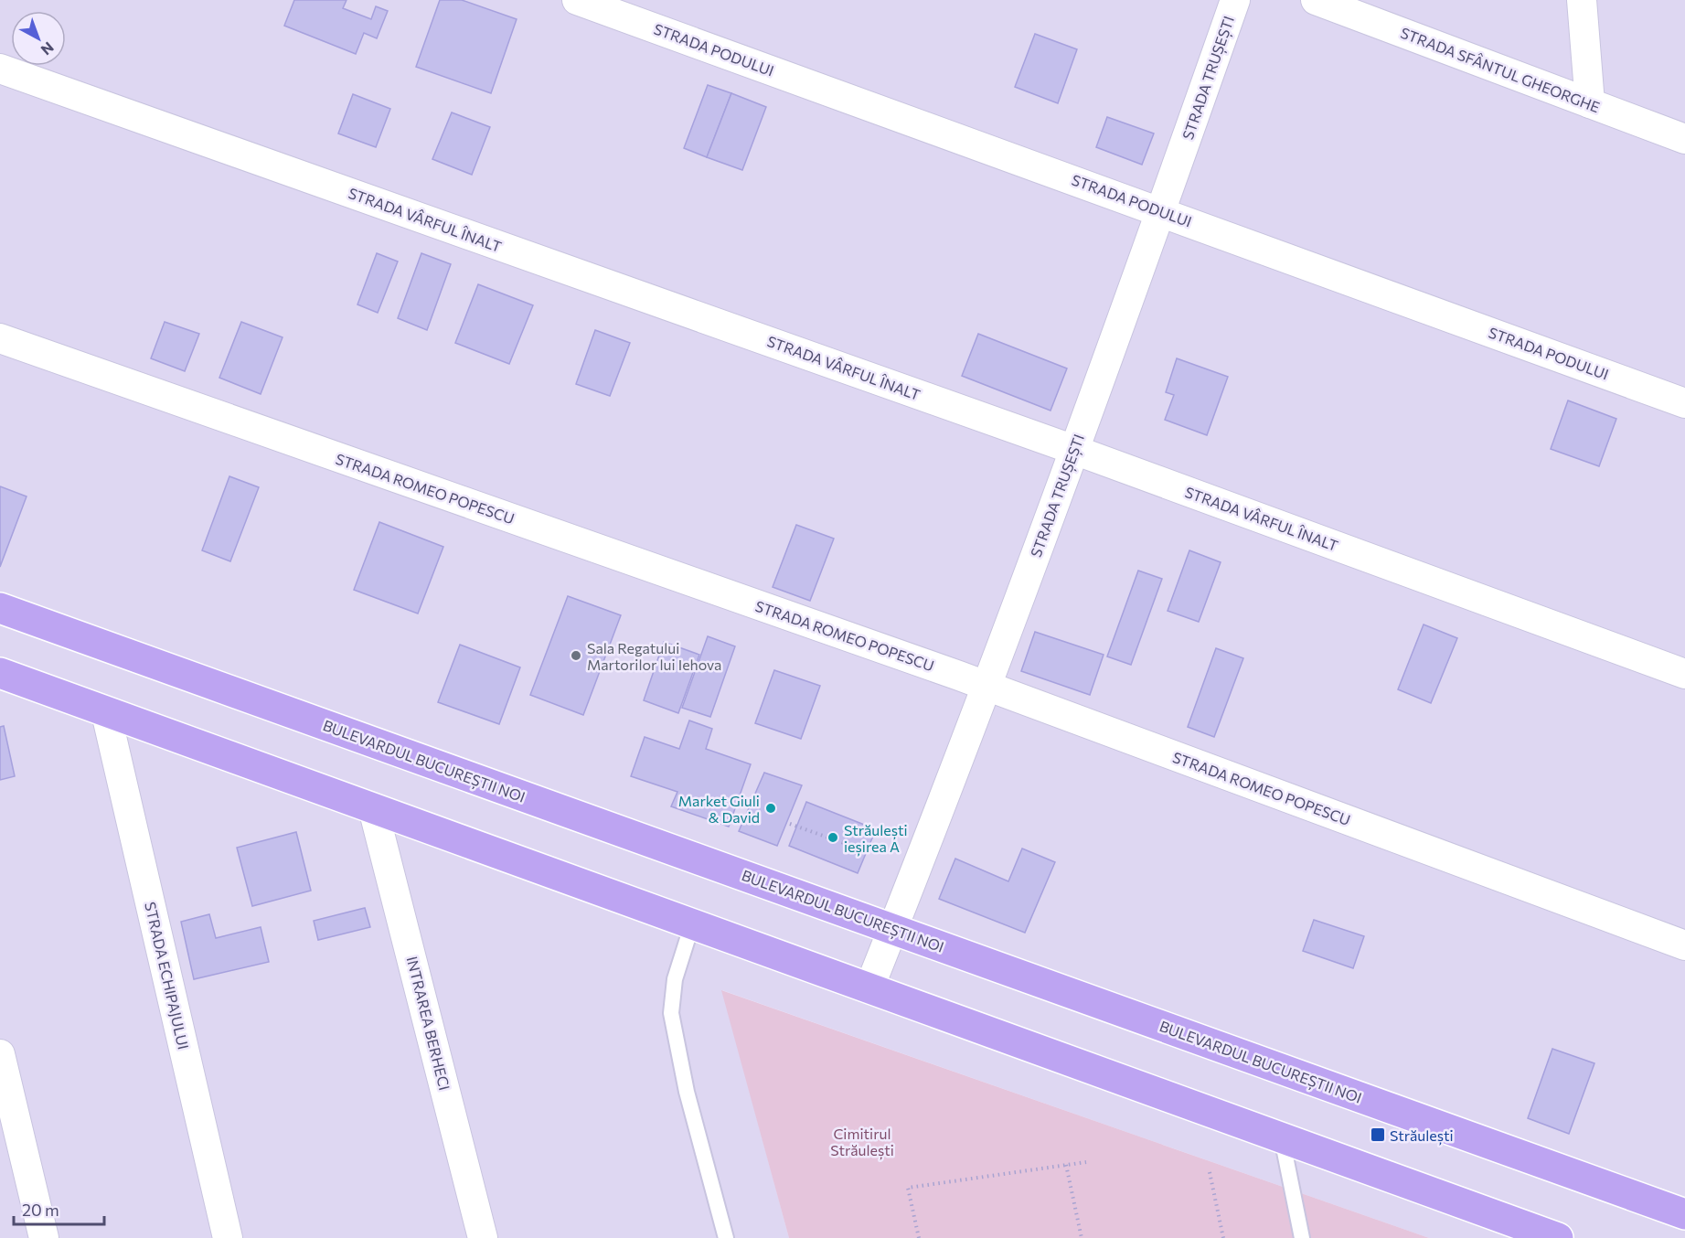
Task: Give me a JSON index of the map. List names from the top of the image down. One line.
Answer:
{"streets":{"main road":["BULEVARDUL BUCUREȘTII NOI"],"street":["STRADA PODULUI","STRADA SFÂNTUL GHEORGHE","STRADA TRUȘEȘTI","STRADA VÂRFUL ÎNALT","STRADA ROMEO POPESCU","STRADA ECHIPAJULUI","INTRAREA BERHECI"]},"crossings":[["STRADA PODULUI","STRADA TRUȘEȘTI"],["STRADA TRUȘEȘTI","STRADA VÂRFUL ÎNALT"],["STRADA TRUȘEȘTI","STRADA ROMEO POPESCU"],["STRADA TRUȘEȘTI","BULEVARDUL BUCUREȘTII NOI"]],"parks":["Cimitirul Străulești"],"places":{"other":["Sala Regatului Martorilor lui Iehova","Market Giuli & David","Străulești ieșirea A"],"transit":["Străulești"]},"scale_bar":"20 m","north":"bottom right"}
